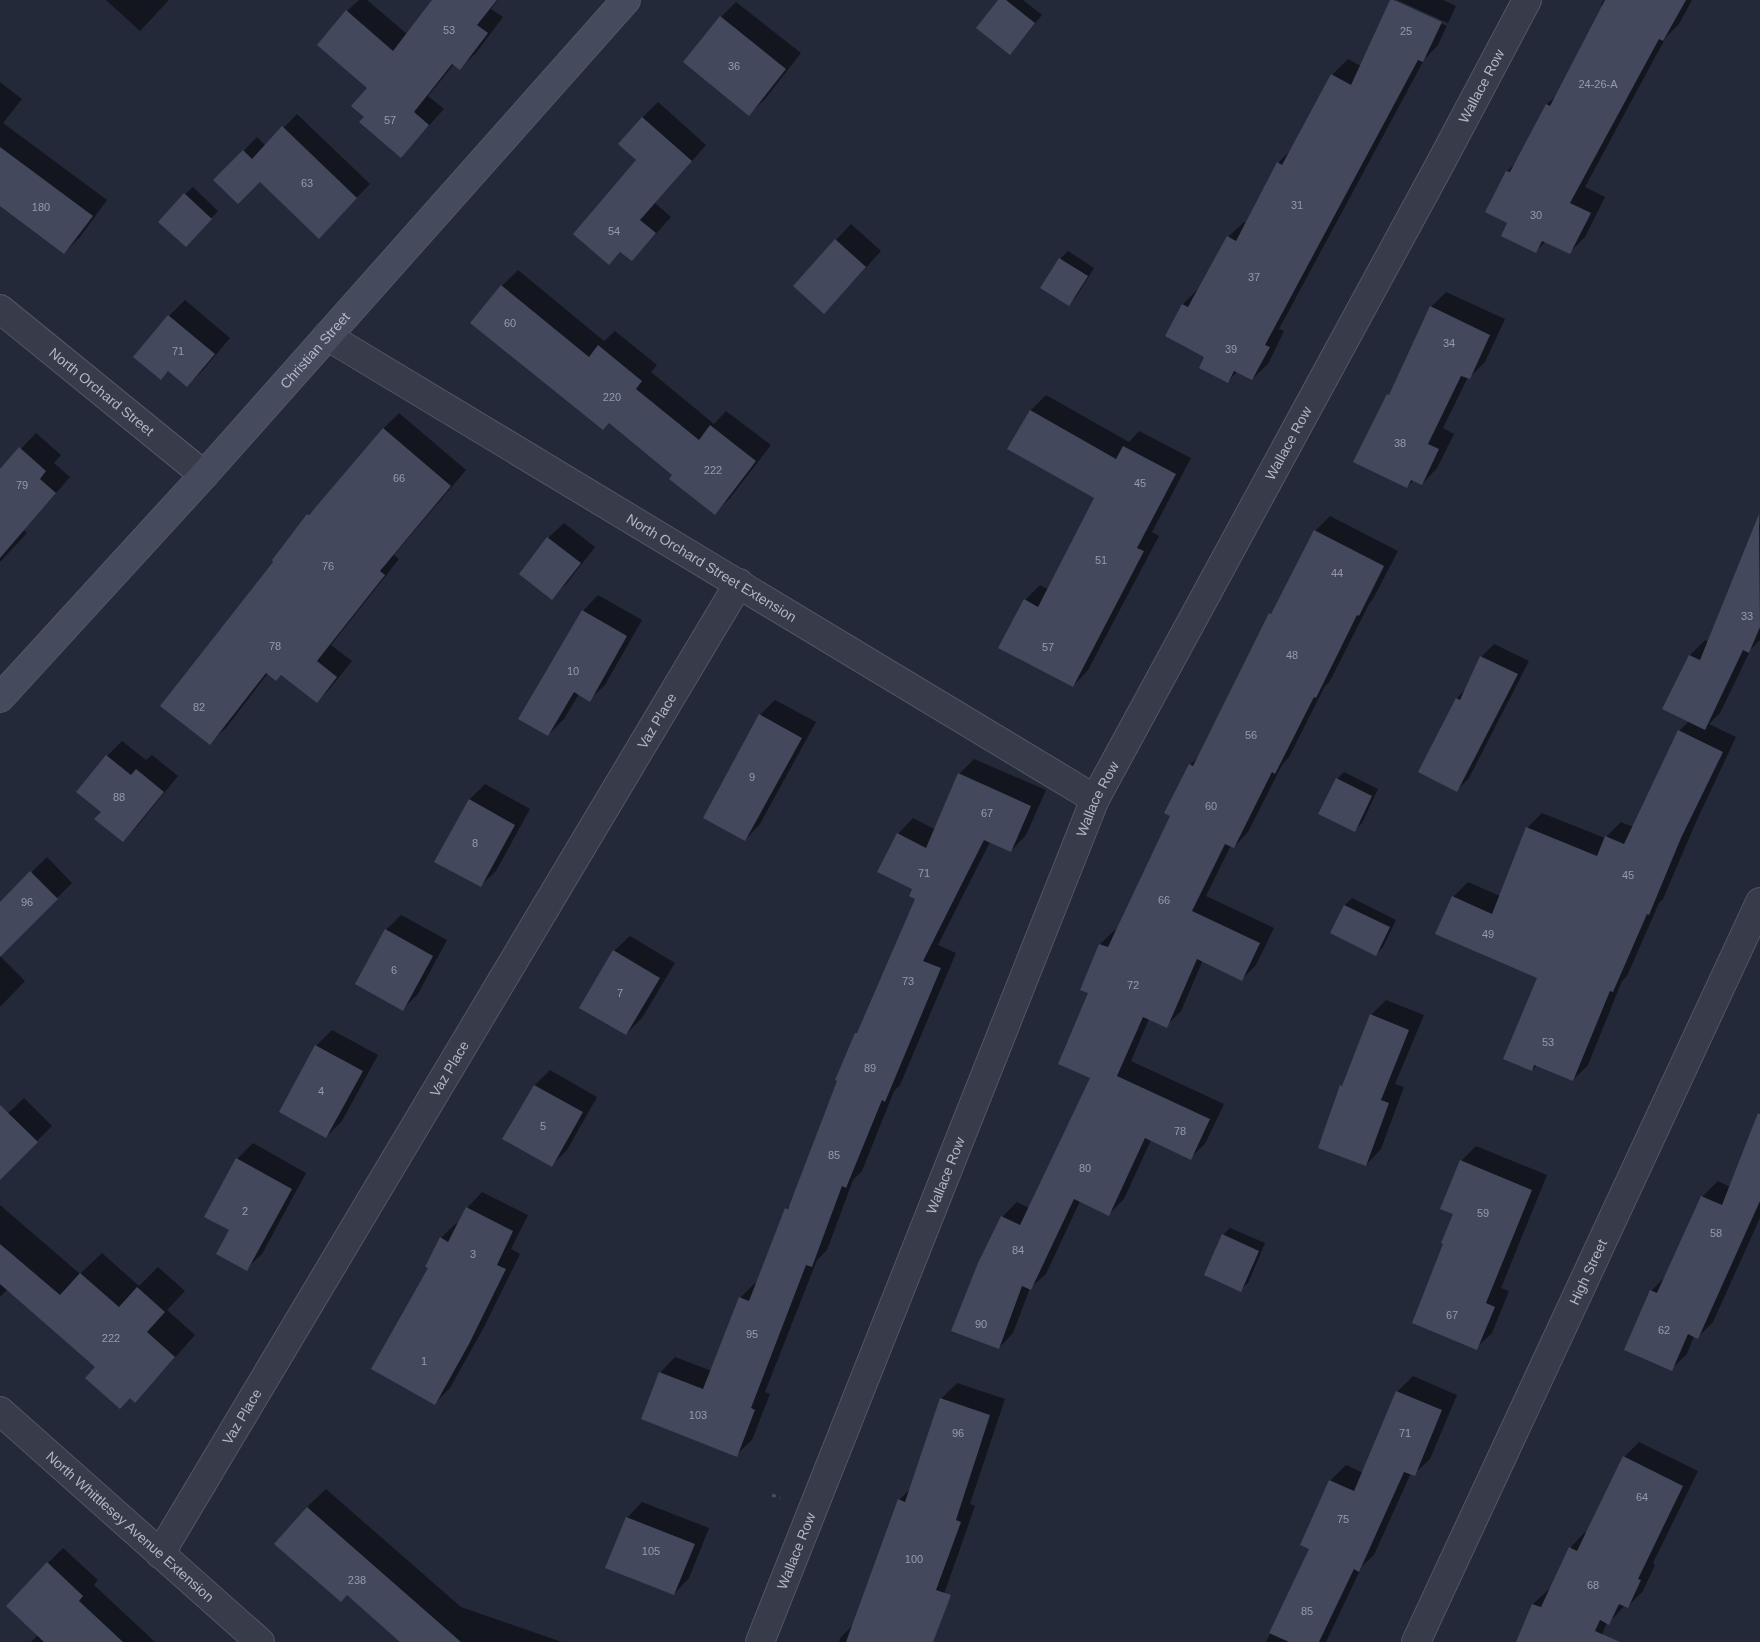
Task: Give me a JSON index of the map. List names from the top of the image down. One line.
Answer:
{"streets":{"main road":["Christian Street"],"street":["Wallace Row","North Orchard Street","North Orchard Street Extension","Vaz Place","High Street","North Whittlesey Avenue Extension"]},"crossings":[["Wallace Row","North Orchard Street Extension"],["Christian Street","North Orchard Street"],["Christian Street","North Orchard Street Extension"],["North Orchard Street Extension","Vaz Place"],["Vaz Place","North Whittlesey Avenue Extension"]],"house_numbers":["53","25","36","24-26-A","57","63","31","180","30","54","37","60","34","39","71","220","38","222","66","45","79","51","76","44","33","78","57","48","10","82","56","9","88","60","67","8","71","45","66","96","49","6","73","72","7","53","89","4","5","78","85","80","2","59","58","84","3","67","90","62","95","222","1","103","96","71","64","75","105","100","238","68","85"]}
